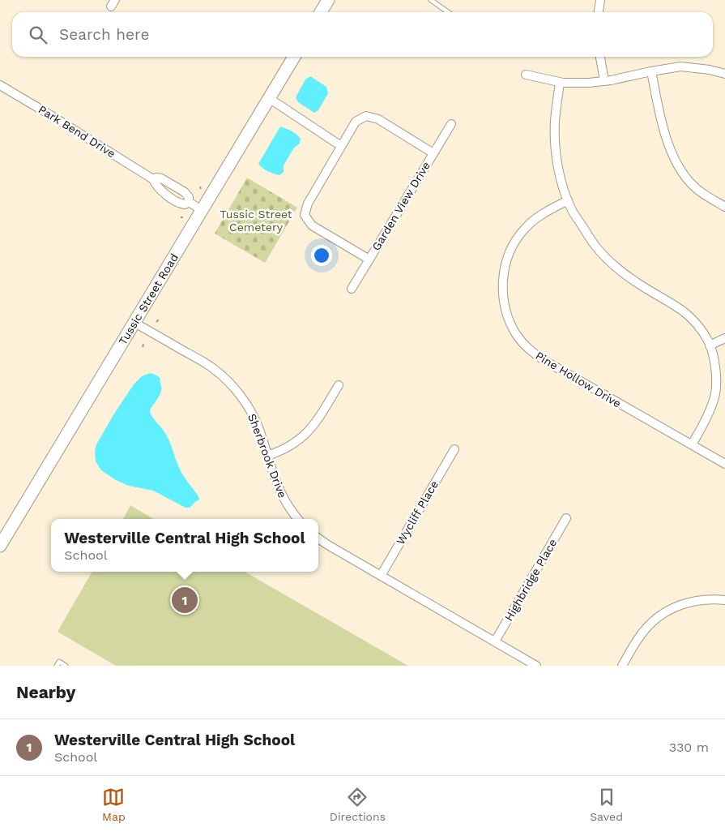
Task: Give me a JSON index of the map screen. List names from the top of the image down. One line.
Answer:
{"streets":{"main road":["Tussic Street Road"],"street":["Park Bend Drive","Garden View Drive","Pine Hollow Drive","Sherbrook Drive","Wycliff Place","Highbridge Place"]},"crossings":[["Park Bend Drive","Tussic Street Road"],["Tussic Street Road","Sherbrook Drive"]],"parks":["Tussic Street Cemetery"],"page":{"search":"Search here","popup":["Westerville Central High School","School"],"pins":"1","heading":"Nearby","list":[{"mark":"1","name":"Westerville Central High School","note":"School","value":"330 m"}],"nav":["Map","Directions","Saved"]}}
